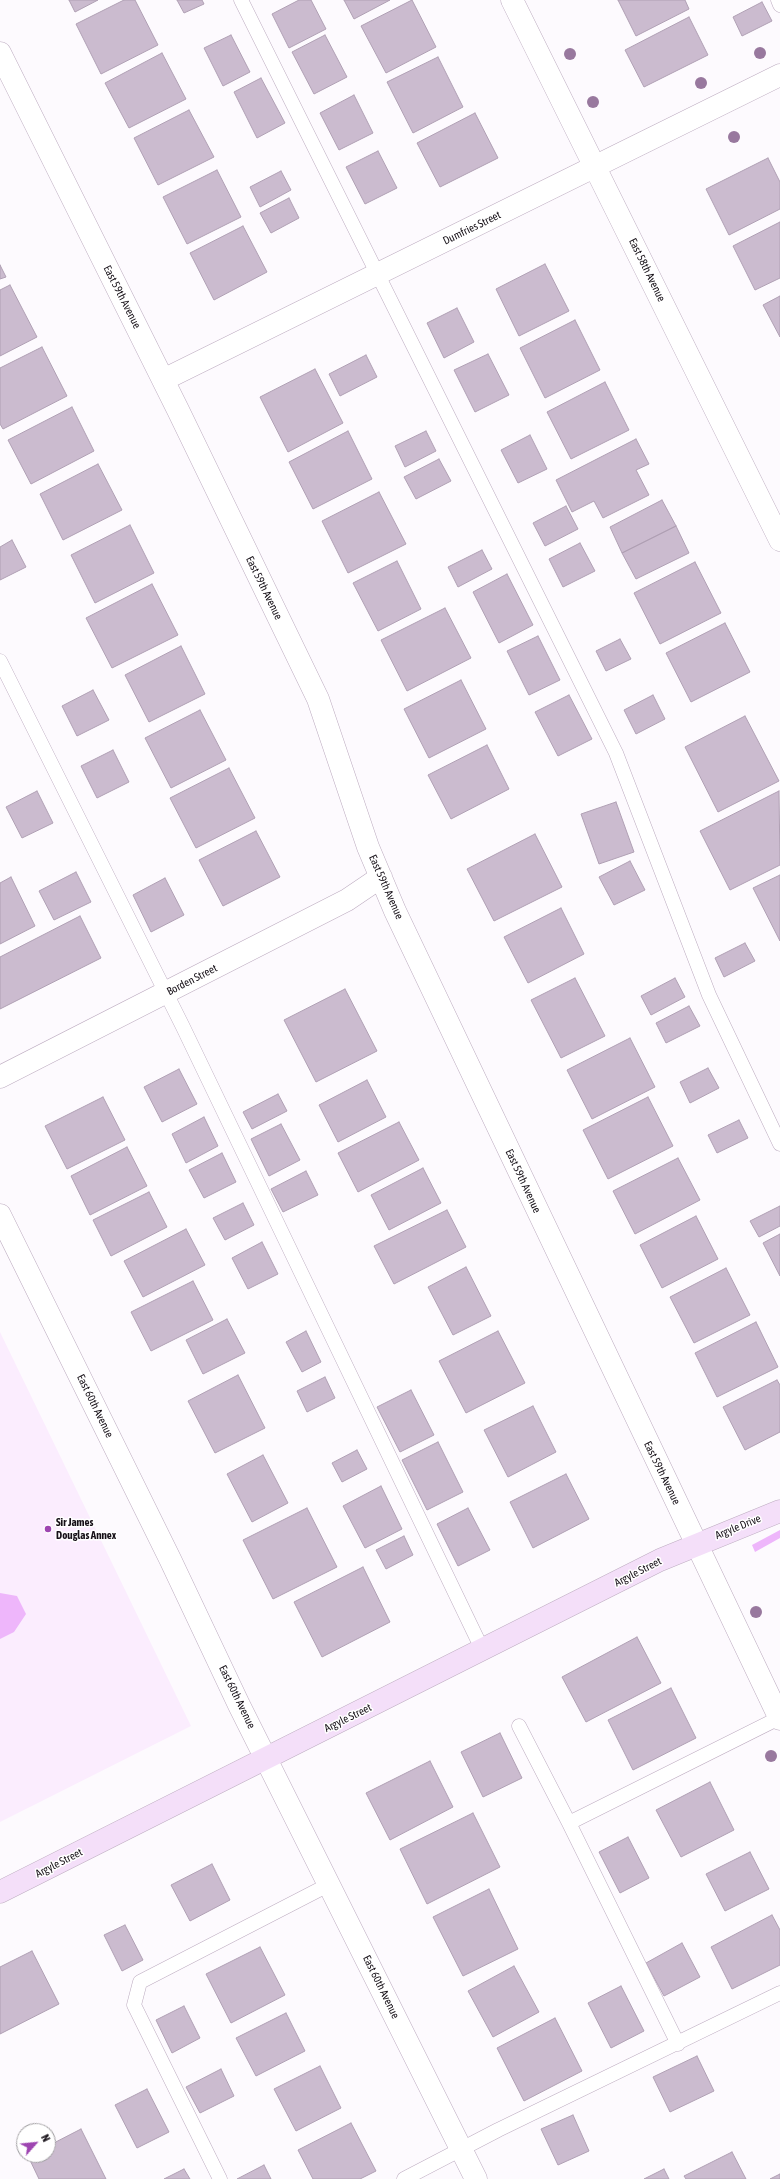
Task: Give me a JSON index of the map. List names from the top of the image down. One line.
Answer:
{"streets":{"street":["Dumfries Street","East 58th Avenue","East 59th Avenue","Borden Street","East 60th Avenue","Argyle Drive","Argyle Street"]},"crossings":[["Dumfries Street","East 58th Avenue"],["Dumfries Street","East 59th Avenue"],["East 59th Avenue","Borden Street"],["East 59th Avenue","Argyle Drive"],["East 59th Avenue","Argyle Street"],["East 60th Avenue","Argyle Street"],["Argyle Drive","Argyle Street"]],"places":["Sir James Douglas Annex"],"north":"top right"}
